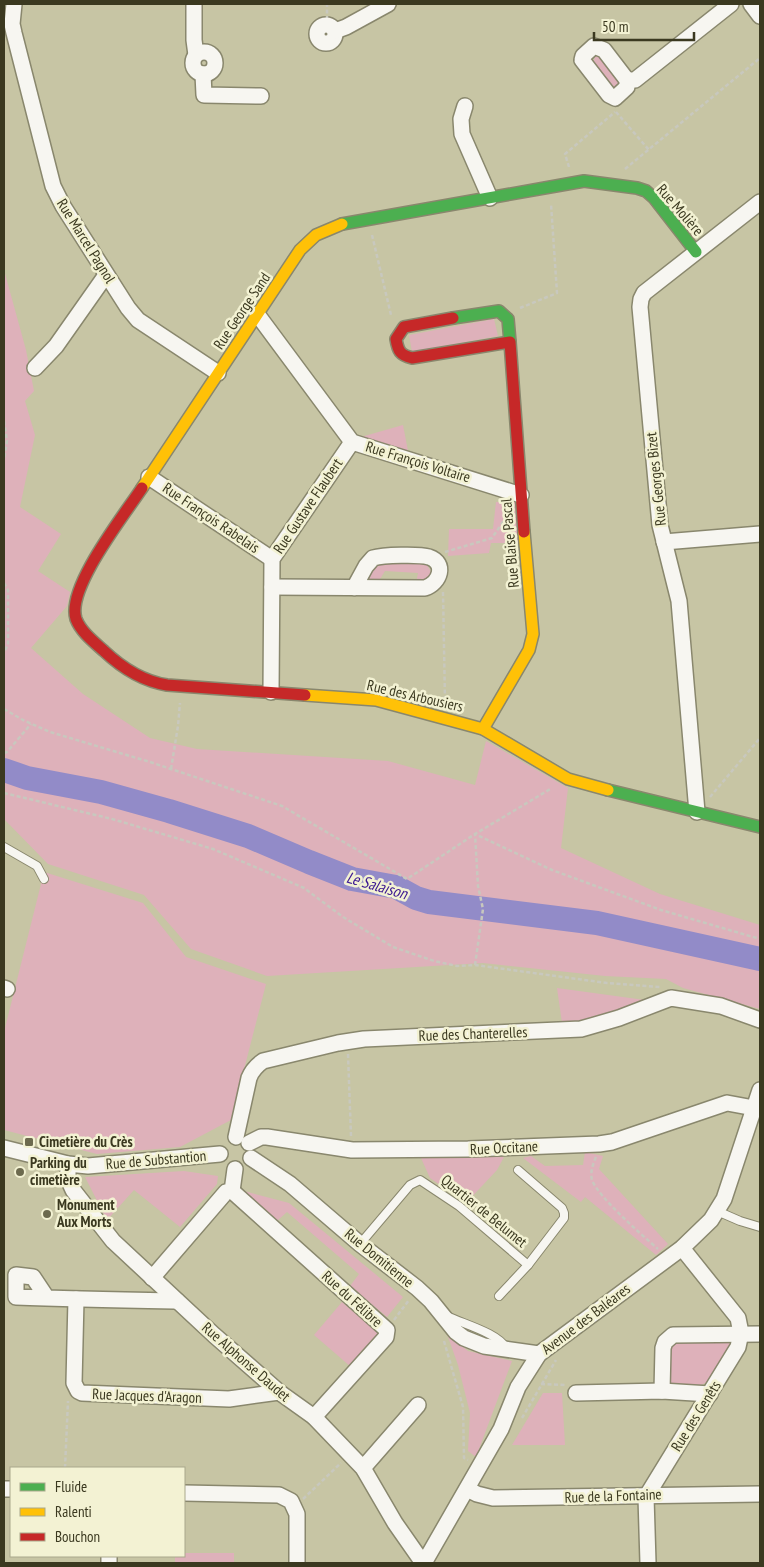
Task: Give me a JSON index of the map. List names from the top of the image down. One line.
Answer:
{"streets":{"street":["Rue Molière","Rue Marcel Pagnol","Rue George Sand","Rue François Voltaire","Rue Georges Bizet","Rue Gustave Flaubert","Rue François Rabelais","Rue Blaise Pascal","Rue des Arbousiers","Rue des Chanterelles","Rue Occitane","Rue de Substantion","Rue Domitienne","Rue du Félibre","Avenue des Baléares","Rue Alphonse Daudet","Rue Jacques d'Aragon","Rue des Genêts","Rue de la Fontaine"],"lane":["Quartier de Belumet"]},"crossings":[["Rue Molière","Rue George Sand"],["Rue Molière","Rue Georges Bizet"],["Rue Marcel Pagnol","Rue George Sand"],["Rue George Sand","Rue François Voltaire"],["Rue George Sand","Rue François Rabelais"],["Rue George Sand","Rue des Arbousiers"],["Rue François Voltaire","Rue Gustave Flaubert"],["Rue François Voltaire","Rue Blaise Pascal"],["Rue Georges Bizet","Rue des Arbousiers"],["Rue Gustave Flaubert","Rue François Rabelais"],["Rue Gustave Flaubert","Rue des Arbousiers"],["Rue Blaise Pascal","Rue des Arbousiers"],["Rue des Chanterelles","Rue Occitane"],["Rue des Chanterelles","Rue de Substantion"],["Rue des Chanterelles","Rue Domitienne"],["Rue Occitane","Rue de Substantion"],["Rue Occitane","Rue Domitienne"],["Rue Occitane","Avenue des Baléares"],["Rue de Substantion","Rue Domitienne"],["Rue de Substantion","Rue Alphonse Daudet"],["Quartier de Belumet","Rue Domitienne"],["Rue Domitienne","Avenue des Baléares"],["Rue du Félibre","Rue Alphonse Daudet"],["Avenue des Baléares","Rue Alphonse Daudet"],["Avenue des Baléares","Rue de la Fontaine"],["Rue Alphonse Daudet","Rue Jacques d'Aragon"],["Rue des Genêts","Rue de la Fontaine"]],"water":["Le Salaison"],"places":{"transit":["Cimetière du Crès"],"other":["Parking du cimetière","Monument Aux Morts"]},"legend":["Fluide","Ralenti","Bouchon"],"scale_bar":"50 m"}
